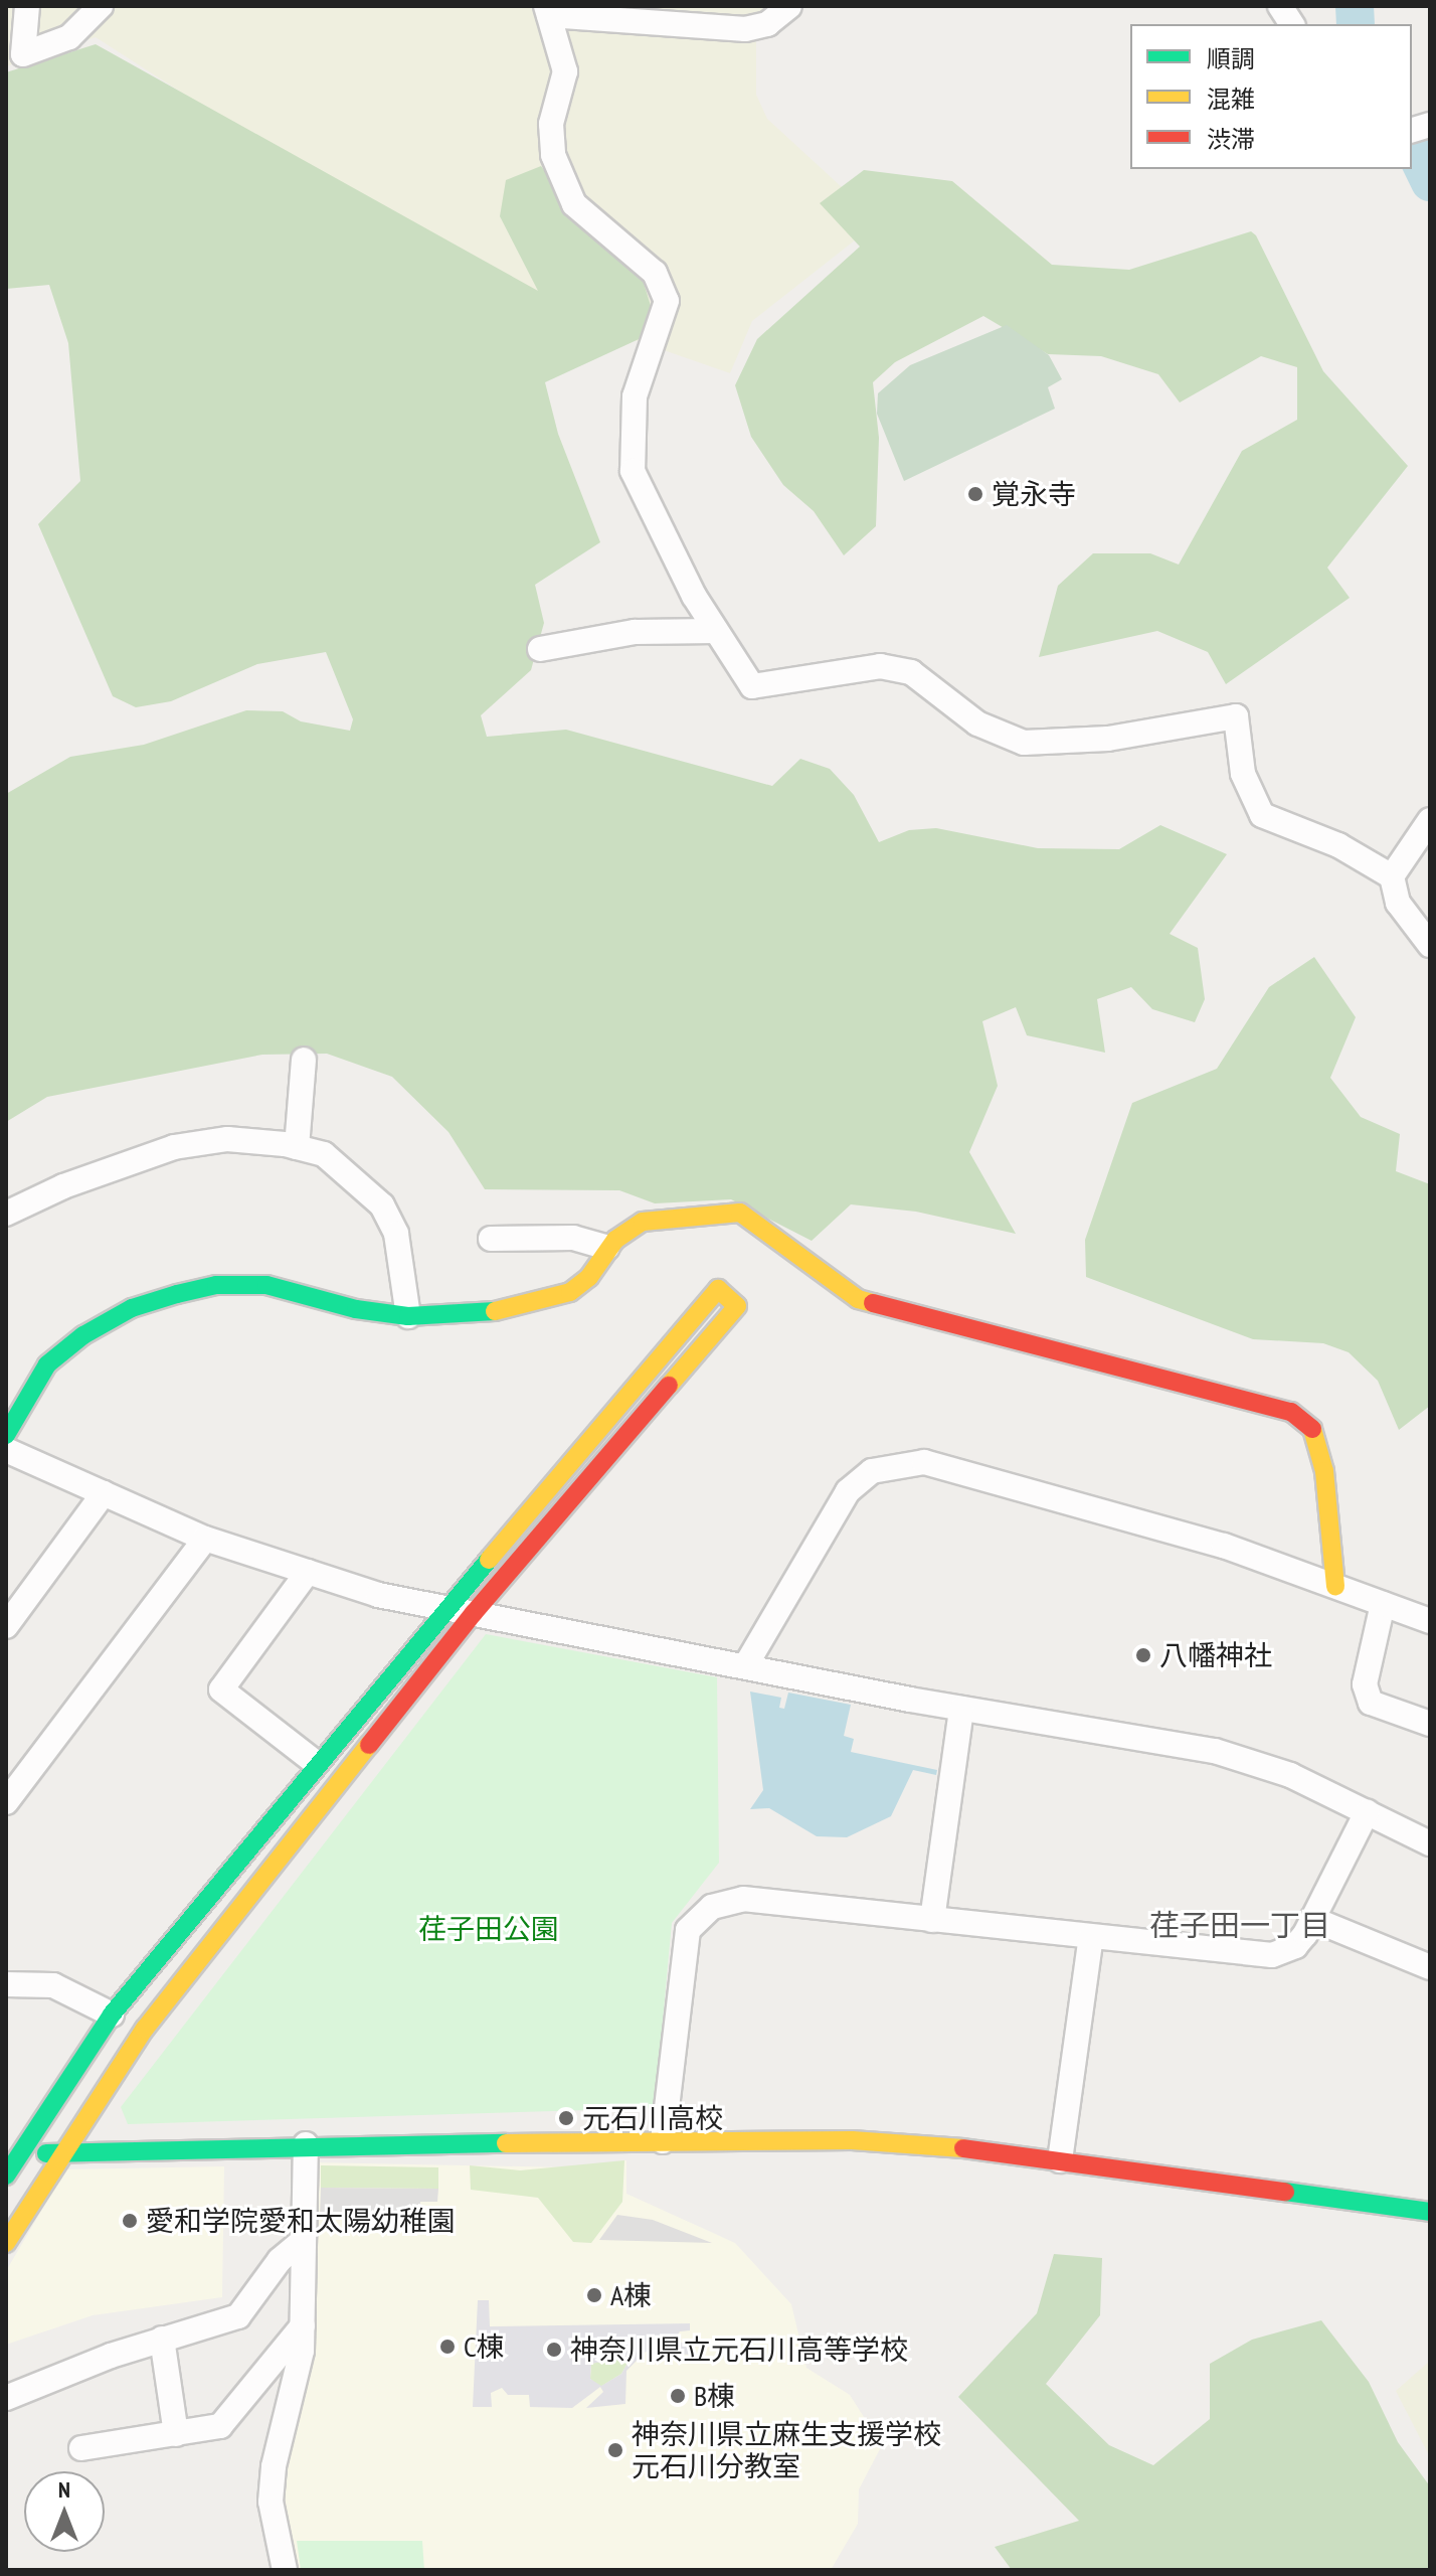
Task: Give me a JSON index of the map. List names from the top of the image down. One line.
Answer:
{"districts":["荏子田一丁目"],"parks":["荏子田公園"],"places":["覚永寺","八幡神社","元石川高校","愛和学院愛和太陽幼稚園","A棟","C棟","神奈川県立元石川高等学校","B棟","神奈川県立麻生支援学校 元石川分教室"],"legend":["順調","混雑","渋滞"],"north":"top"}
